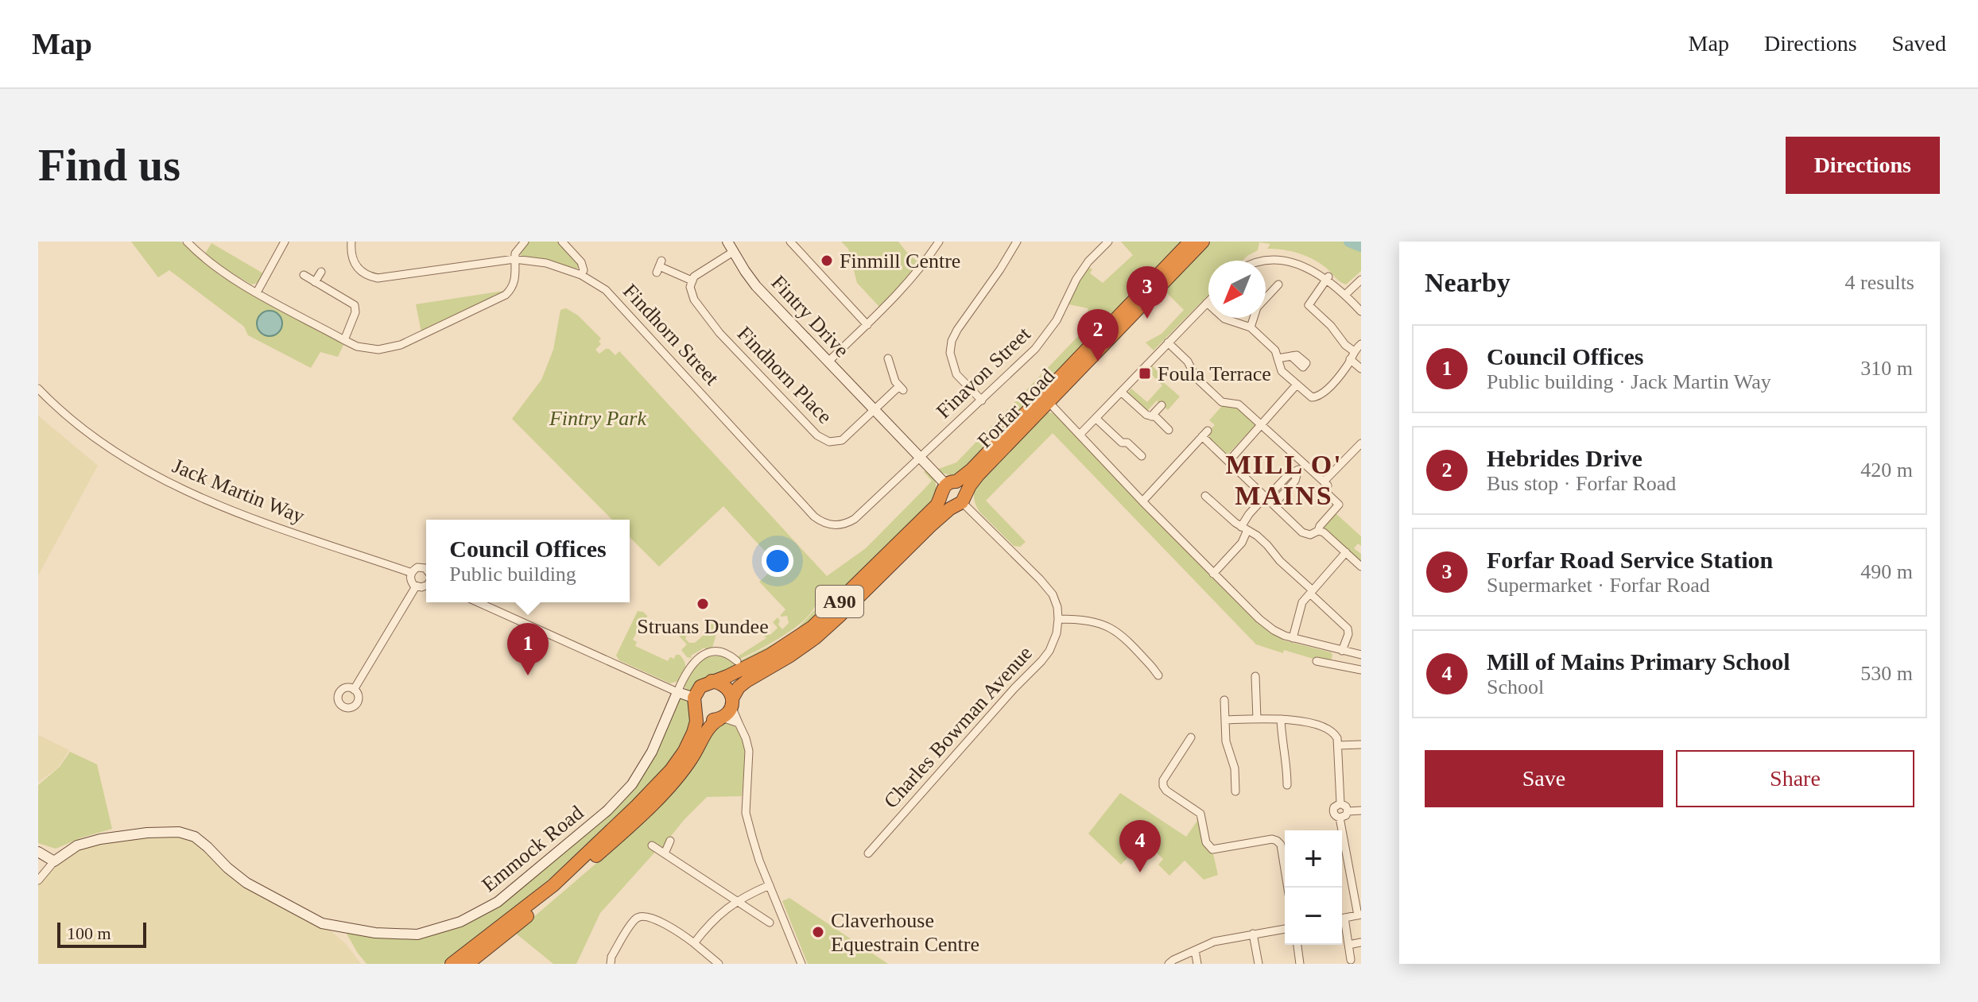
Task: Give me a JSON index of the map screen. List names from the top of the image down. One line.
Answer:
{"streets":{"highway":["Forfar Road","A90"],"street":["Fintry Drive","Findhorn Street","Finavon Street","Findhorn Place","Jack Martin Way","Charles Bowman Avenue","Emmock Road"]},"crossings":[["Fintry Drive","Findhorn Street"],["Fintry Drive","Finavon Street"],["Fintry Drive","Findhorn Place"],["Fintry Drive","Forfar Road"],["Findhorn Street","Finavon Street"],["Forfar Road","A90"]],"districts":["MILL O' MAINS"],"parks":["Fintry Park"],"places":{"other":["Finmill Centre","Struans Dundee","Claverhouse Equestrain Centre"],"transit":["Foula Terrace"]},"scale_bar":"100 m","north":"bottom left","page":{"header":"Map","nav":["Map","Directions","Saved"],"buttons":["Directions",["Save","Share"]],"title":"Find us","heading":["Nearby","4 results"],"pins":["3","2","1","4"],"list":[{"mark":"1","name":"Council Offices","note":"Public building · Jack Martin Way","value":"310 m"},{"mark":"2","name":"Hebrides Drive","note":"Bus stop · Forfar Road","value":"420 m"},{"mark":"3","name":"Forfar Road Service Station","note":"Supermarket · Forfar Road","value":"490 m"},{"mark":"4","name":"Mill of Mains Primary School","note":"School","value":"530 m"}],"popup":["Council Offices","Public building"],"map_buttons":["+","−"],"scale":"100 m"}}
